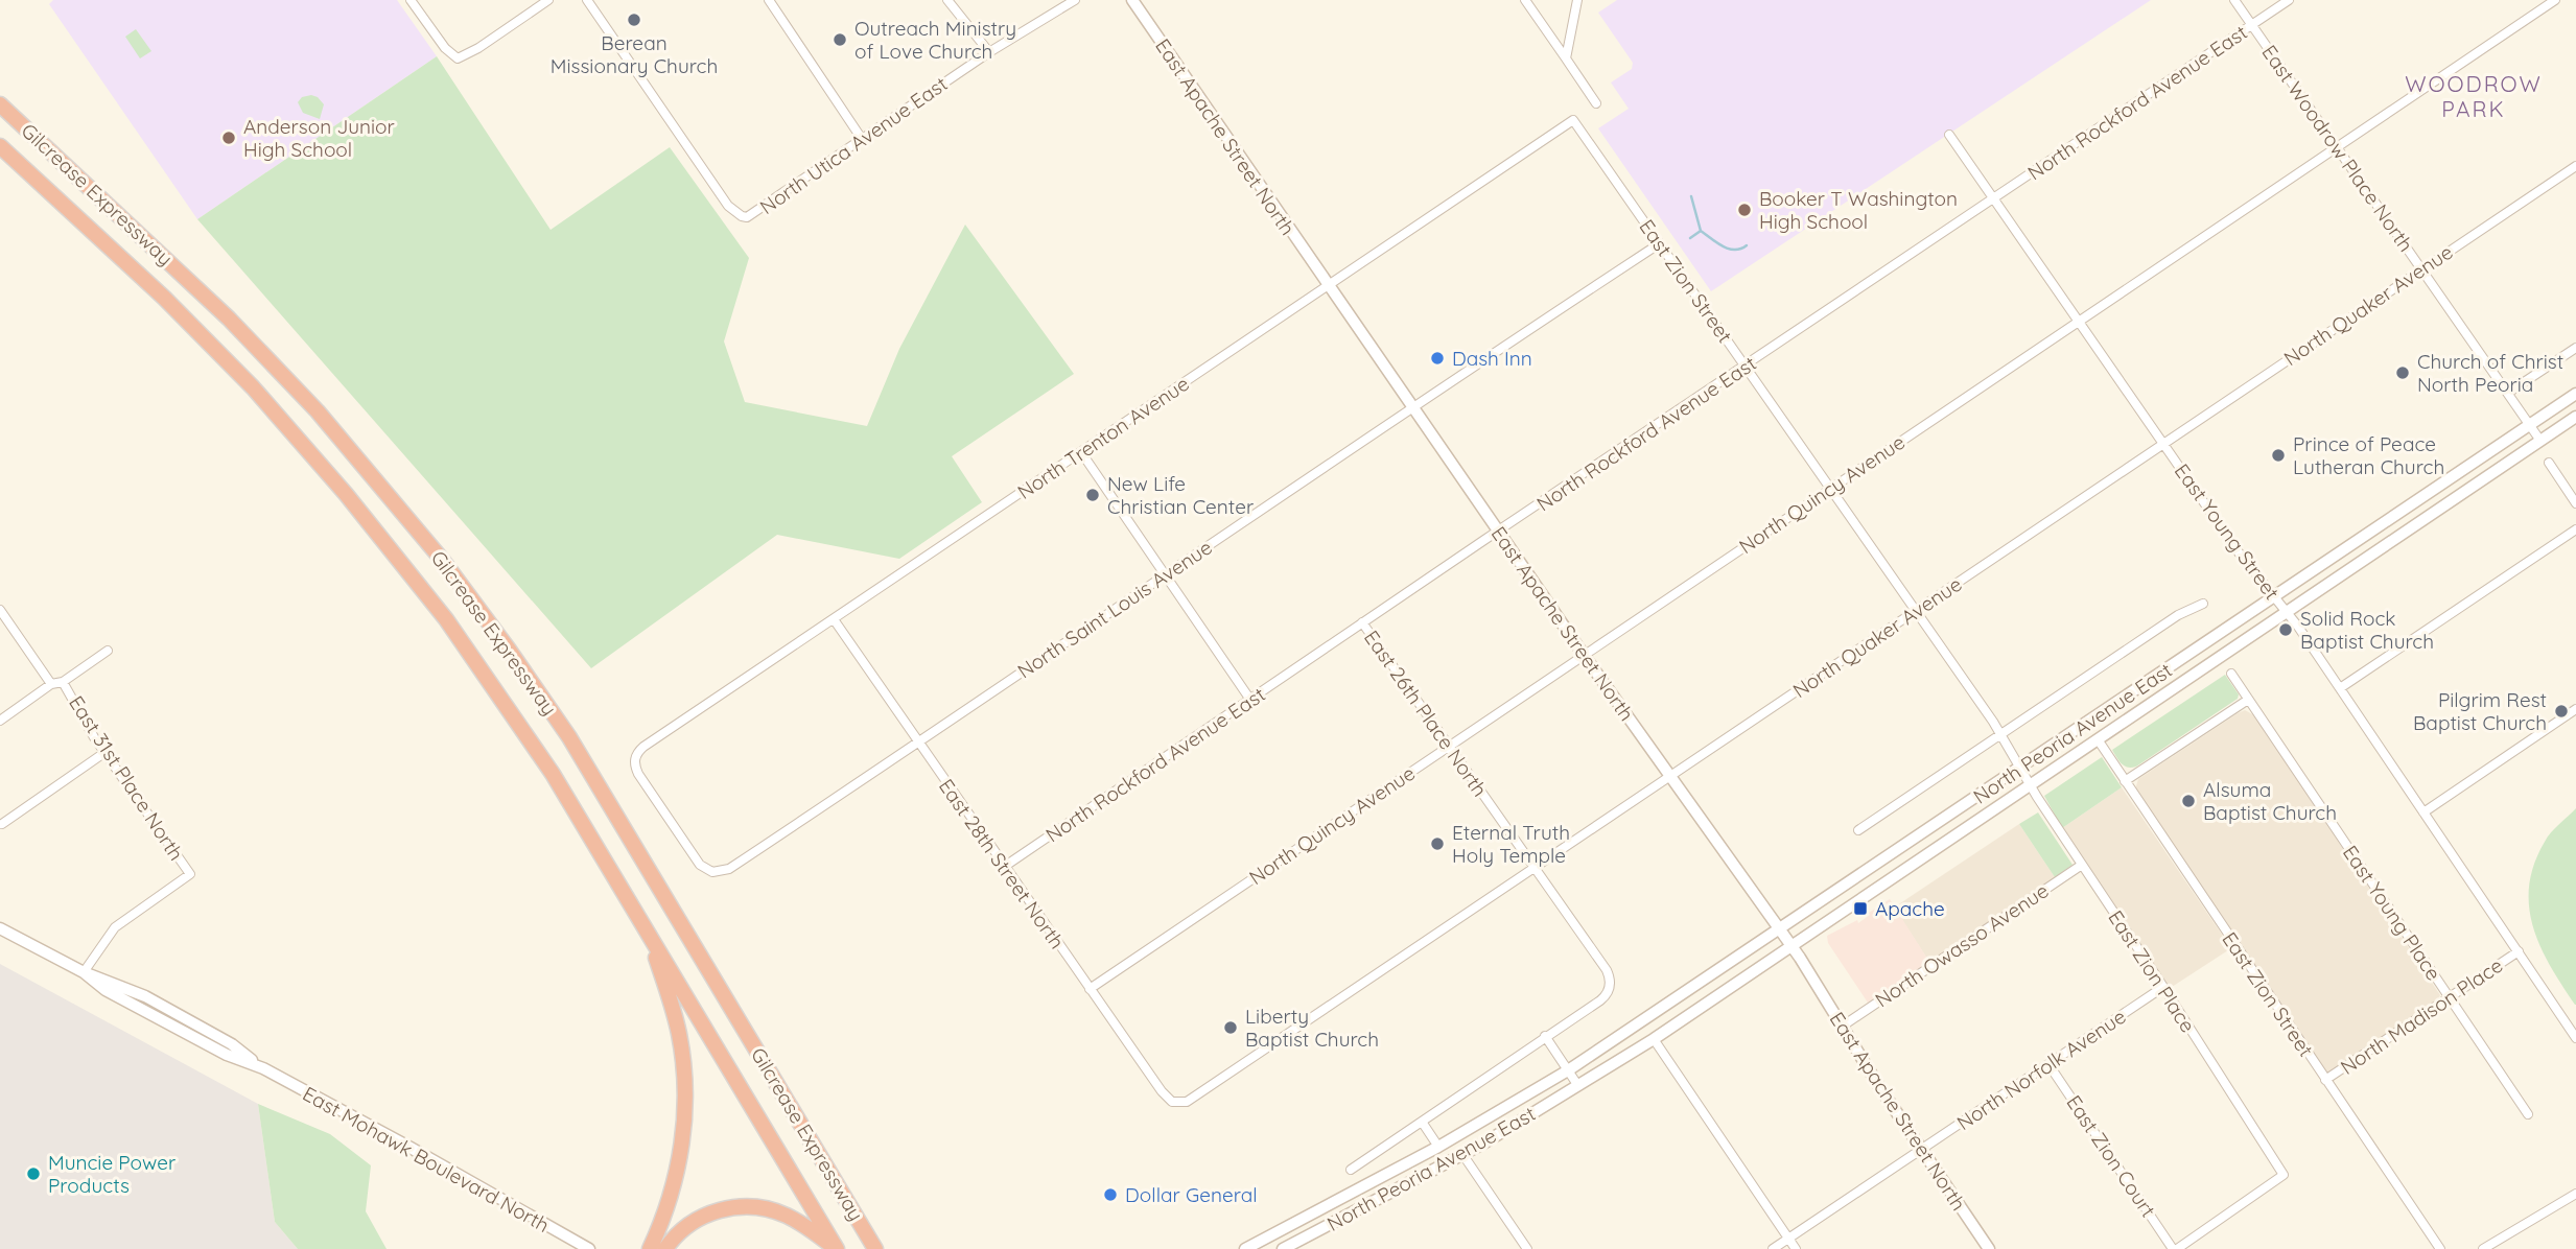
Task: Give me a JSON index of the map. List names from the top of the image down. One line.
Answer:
{"streets":{"highway":["Gilcrease Expressway"],"main road":["East Apache Street North","North Peoria Avenue East","East Mohawk Boulevard North"],"street":["North Rockford Avenue East","North Utica Avenue East","East Woodrow Place North","East Zion Street","North Quaker Avenue","North Trenton Avenue","North Quincy Avenue","East Young Street","North Saint Louis Avenue","East 26th Place North","East 31st Place North","East 28th Street North","East Young Place","North Owasso Avenue","East Zion Place","North Madison Place","North Norfolk Avenue","East Zion Court"]},"crossings":[["North Rockford Avenue East","East Apache Street North"],["North Rockford Avenue East","East Woodrow Place North"],["North Rockford Avenue East","East Zion Street"],["North Rockford Avenue East","East Young Street"],["North Rockford Avenue East","East 26th Place North"],["North Rockford Avenue East","East 28th Street North"],["East Apache Street North","North Quaker Avenue"],["East Apache Street North","North Trenton Avenue"],["East Apache Street North","North Quincy Avenue"],["East Apache Street North","North Saint Louis Avenue"],["East Apache Street North","North Peoria Avenue East"],["East Apache Street North","North Owasso Avenue"],["East Apache Street North","North Norfolk Avenue"],["East Woodrow Place North","North Quaker Avenue"],["East Woodrow Place North","North Quincy Avenue"],["East Woodrow Place North","North Peoria Avenue East"],["East Zion Street","North Quaker Avenue"],["East Zion Street","North Trenton Avenue"],["East Zion Street","North Quincy Avenue"],["East Zion Street","North Saint Louis Avenue"],["East Zion Street","North Peoria Avenue East"],["East Zion Street","East Zion Place"],["East Zion Street","North Madison Place"],["North Quaker Avenue","East Young Street"],["North Quaker Avenue","East 26th Place North"],["North Quaker Avenue","East 28th Street North"],["North Trenton Avenue","North Saint Louis Avenue"],["North Trenton Avenue","East 28th Street North"],["North Quincy Avenue","East Young Street"],["North Quincy Avenue","East 26th Place North"],["North Quincy Avenue","East 28th Street North"],["East Young Street","North Peoria Avenue East"],["East Young Street","North Madison Place"],["North Saint Louis Avenue","East 28th Street North"],["East 26th Place North","North Peoria Avenue East"],["North Peoria Avenue East","East Zion Place"],["East 31st Place North","East Mohawk Boulevard North"],["East Young Place","North Madison Place"],["North Owasso Avenue","East Zion Place"],["East Zion Place","North Norfolk Avenue"],["East Zion Place","East Zion Court"],["North Norfolk Avenue","East Zion Court"]],"districts":["WOODROW PARK"],"places":{"other":["Berean Missionary Church","Outreach Ministry of Love Church","Anderson Junior High School","Booker T Washington High School","Dash Inn","Church of Christ North Peoria","Prince of Peace Lutheran Church","New Life Christian Center","Solid Rock Baptist Church","Pilgrim Rest Baptist Church","Alsuma Baptist Church","Eternal Truth Holy Temple","Liberty Baptist Church","Muncie Power Products","Dollar General"],"transit":["Apache"]}}
